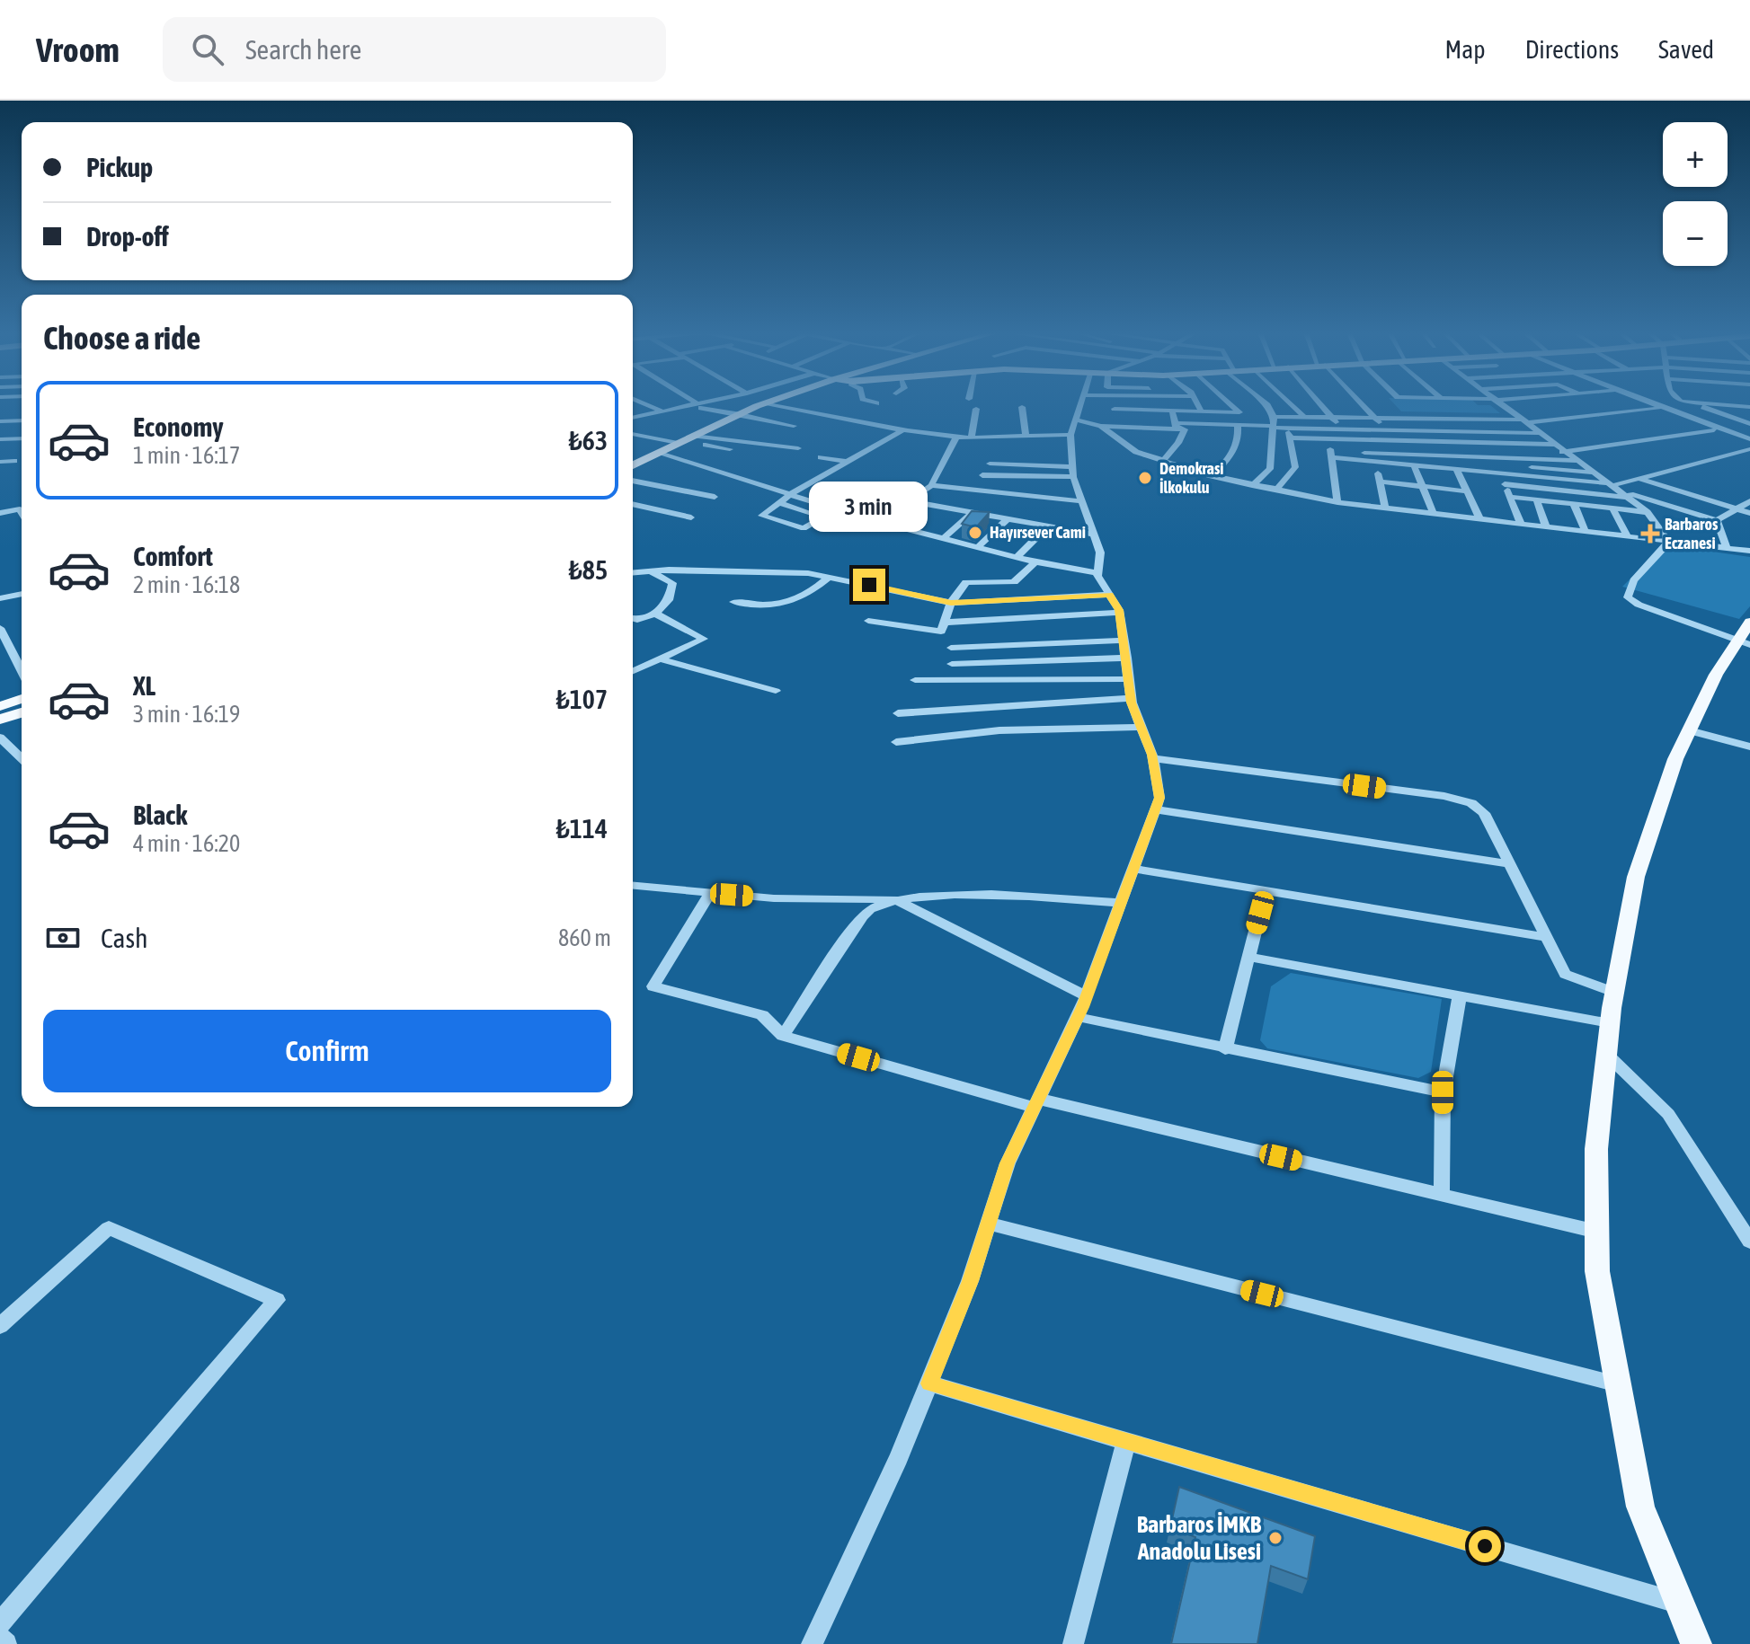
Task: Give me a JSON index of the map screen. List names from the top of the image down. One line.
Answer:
{"places":{"other":["Demokrasi İlkokulu","Hayırsever Cami","Barbaros İMKB Anadolu Lisesi"],"health":["Barbaros Eczanesi"]},"page":{"header":"Vroom","search":"Search here","nav":["Map","Directions","Saved"],"map_buttons":["+","−"],"banner":["Pickup","Drop-off"],"heading":"Choose a ride","list":[{"name":"Economy","note":"1 min · 16:17","value":"₺63"},{"name":"Comfort","note":"2 min · 16:18","value":"₺85"},{"name":"XL","note":"3 min · 16:19","value":"₺107"},{"name":"Black","note":"4 min · 16:20","value":"₺114"}],"bubble":"3 min","pay":["Cash","860 m"],"buttons":"Confirm"}}
